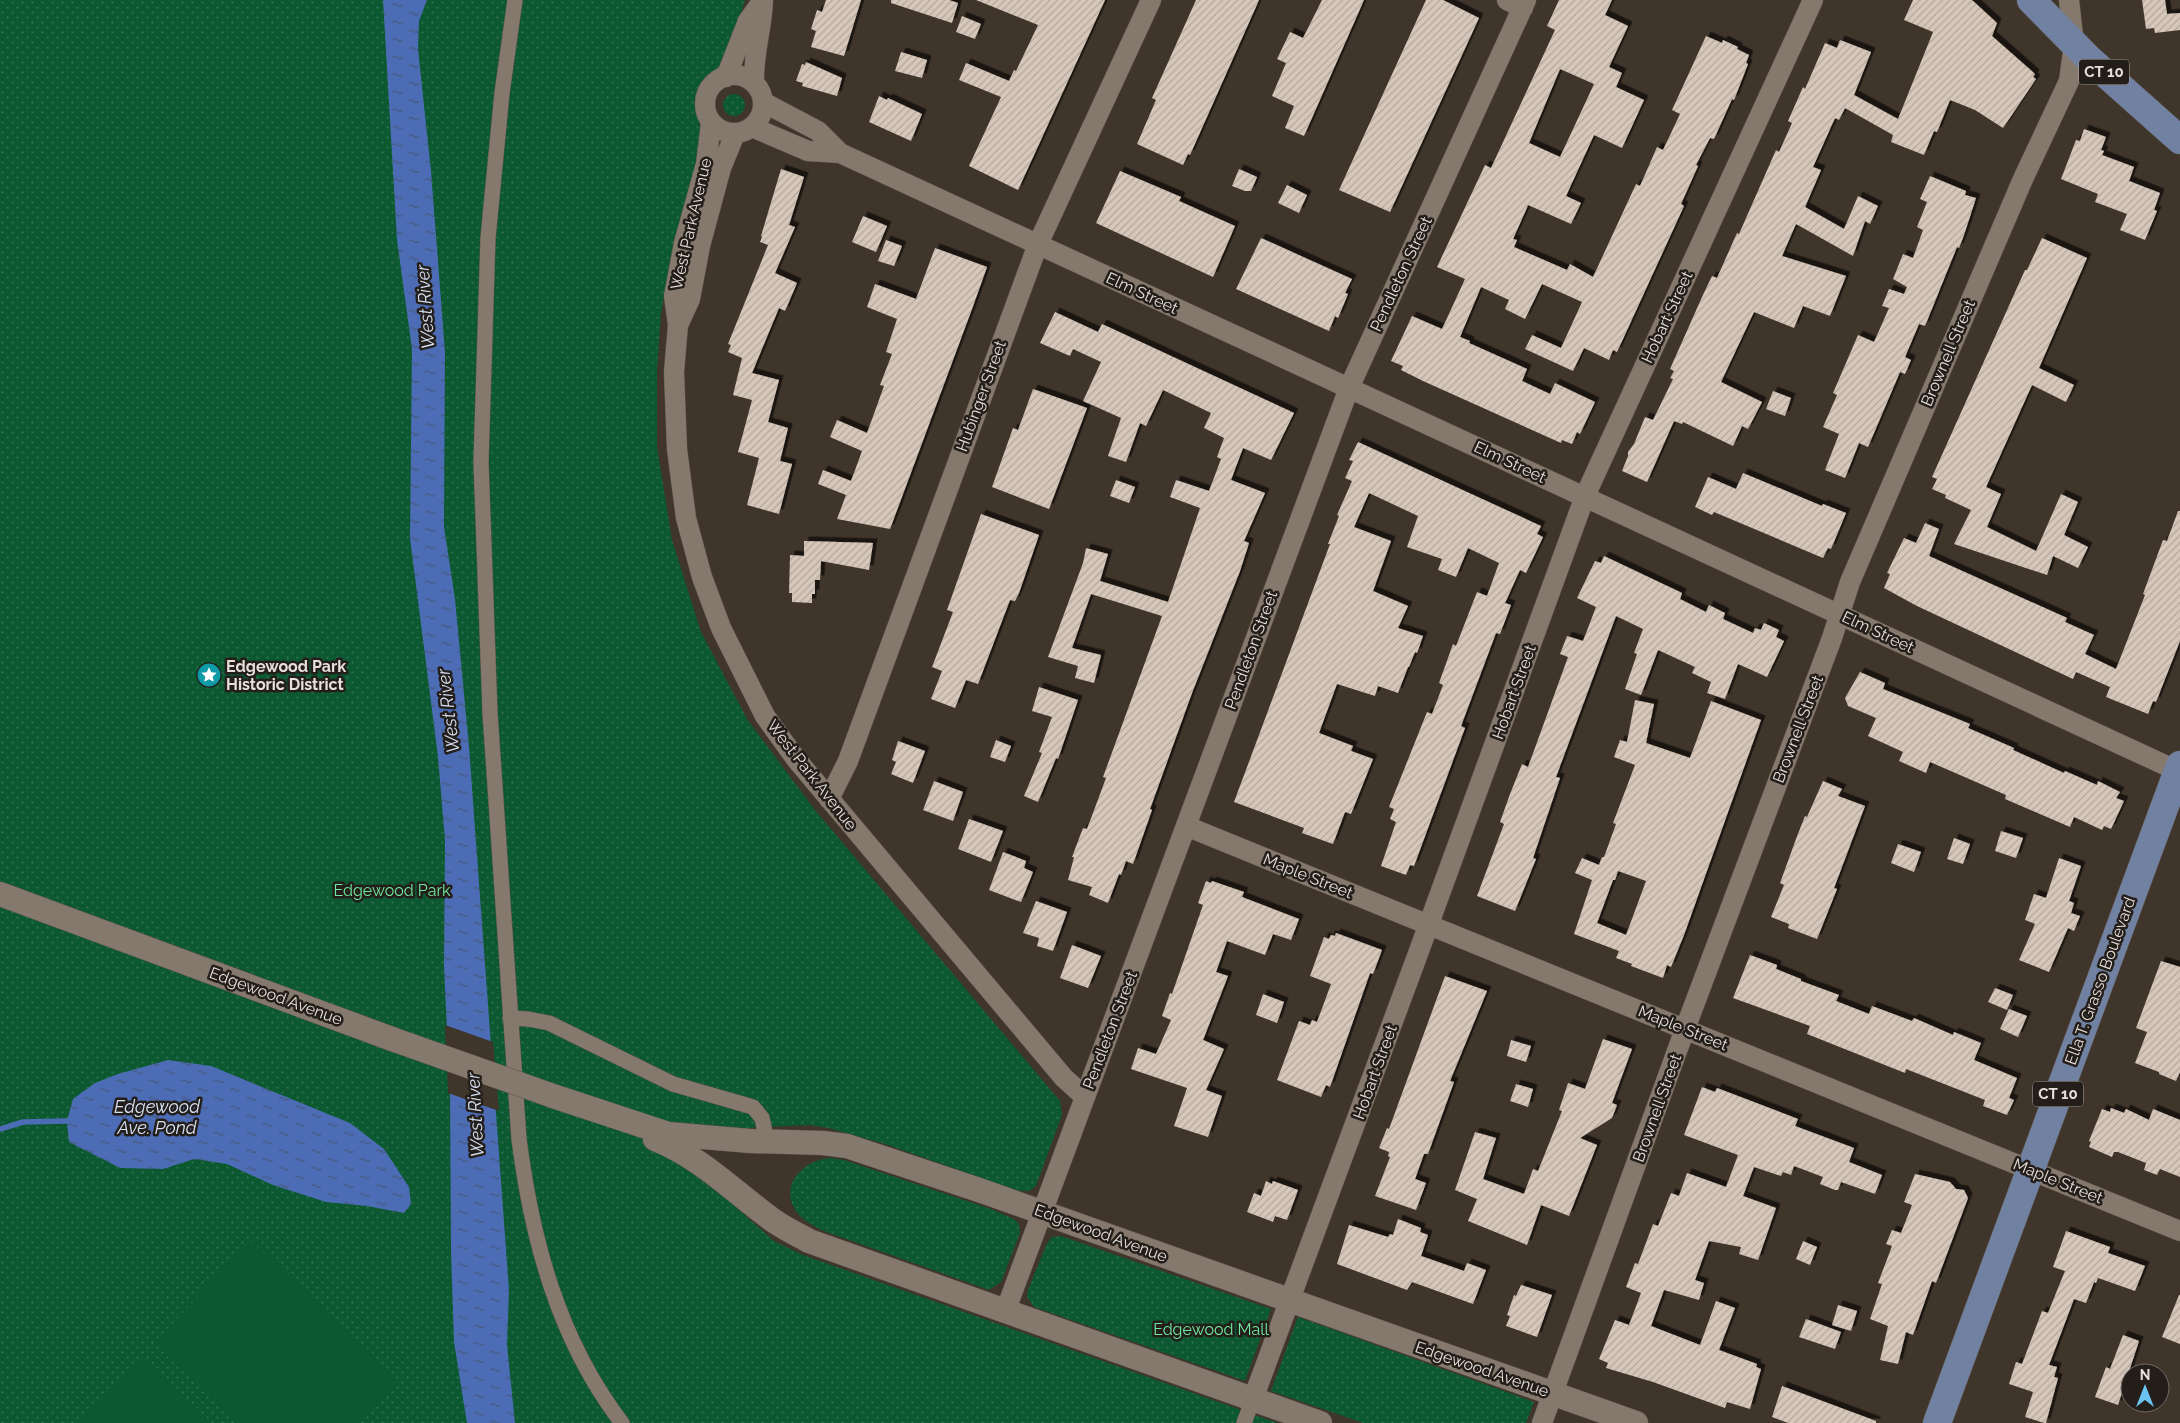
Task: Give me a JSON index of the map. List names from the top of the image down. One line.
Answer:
{"streets":{"main road":["CT 10","Ella T. Grasso Boulevard"],"street":["West Park Avenue","Pendleton Street","Elm Street","Hobart Street","Brownell Street","Hubinger Street","Maple Street","Edgewood Avenue"]},"crossings":[["CT 10","Brownell Street"],["West Park Avenue","Pendleton Street"],["West Park Avenue","Elm Street"],["West Park Avenue","Hubinger Street"],["Pendleton Street","Elm Street"],["Pendleton Street","Maple Street"],["Pendleton Street","Edgewood Avenue"],["Elm Street","Hobart Street"],["Elm Street","Brownell Street"],["Elm Street","Hubinger Street"],["Elm Street","Ella T. Grasso Boulevard"],["Hobart Street","Maple Street"],["Hobart Street","Edgewood Avenue"],["Brownell Street","Maple Street"],["Brownell Street","Edgewood Avenue"],["Maple Street","Ella T. Grasso Boulevard"]],"water":["West River","Edgewood Ave. Pond"],"parks":["Edgewood Park","Edgewood Mall"],"places":{"place":["Edgewood Park Historic District"]},"north":"top"}
